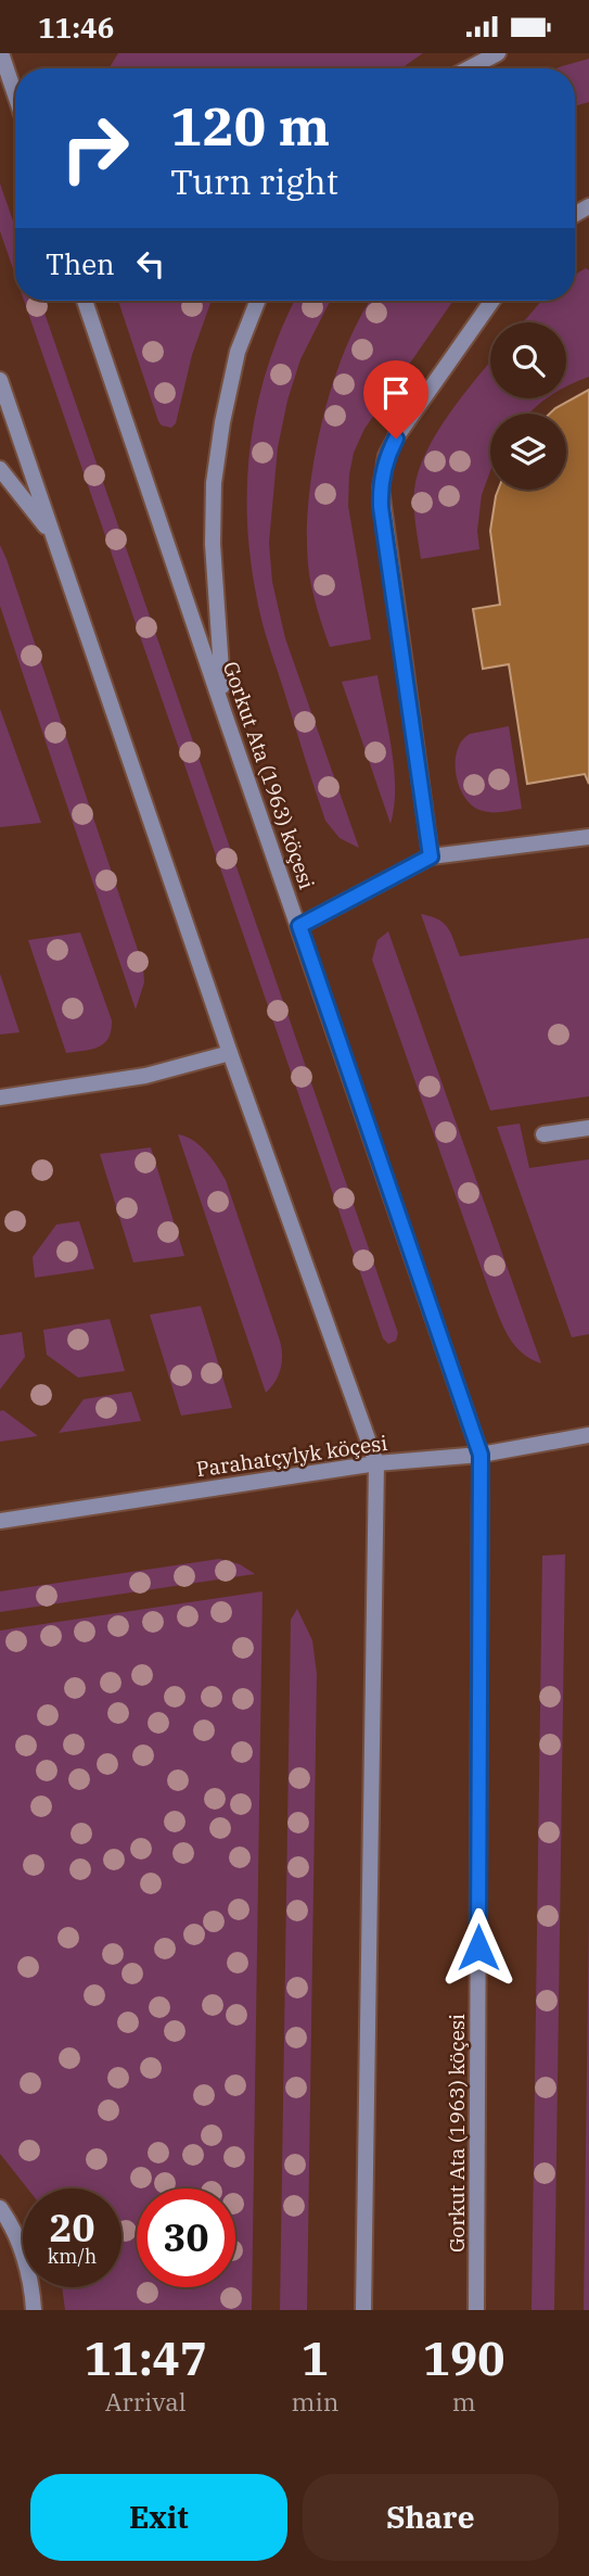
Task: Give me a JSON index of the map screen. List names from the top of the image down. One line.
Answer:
{"streets":{"street":["Gorkut Ata (1963) köçesi","Parahatçylyk köçesi"]},"crossings":[["Gorkut Ata (1963) köçesi","Parahatçylyk köçesi"]],"page":{"status":"11:46","turn":["120 m","Turn right"],"then":"Then","speed":"20 km/h","limit":"30","eta":["11:47","Arrival","1","min","190","m"],"buttons":["Exit","Share"]}}
